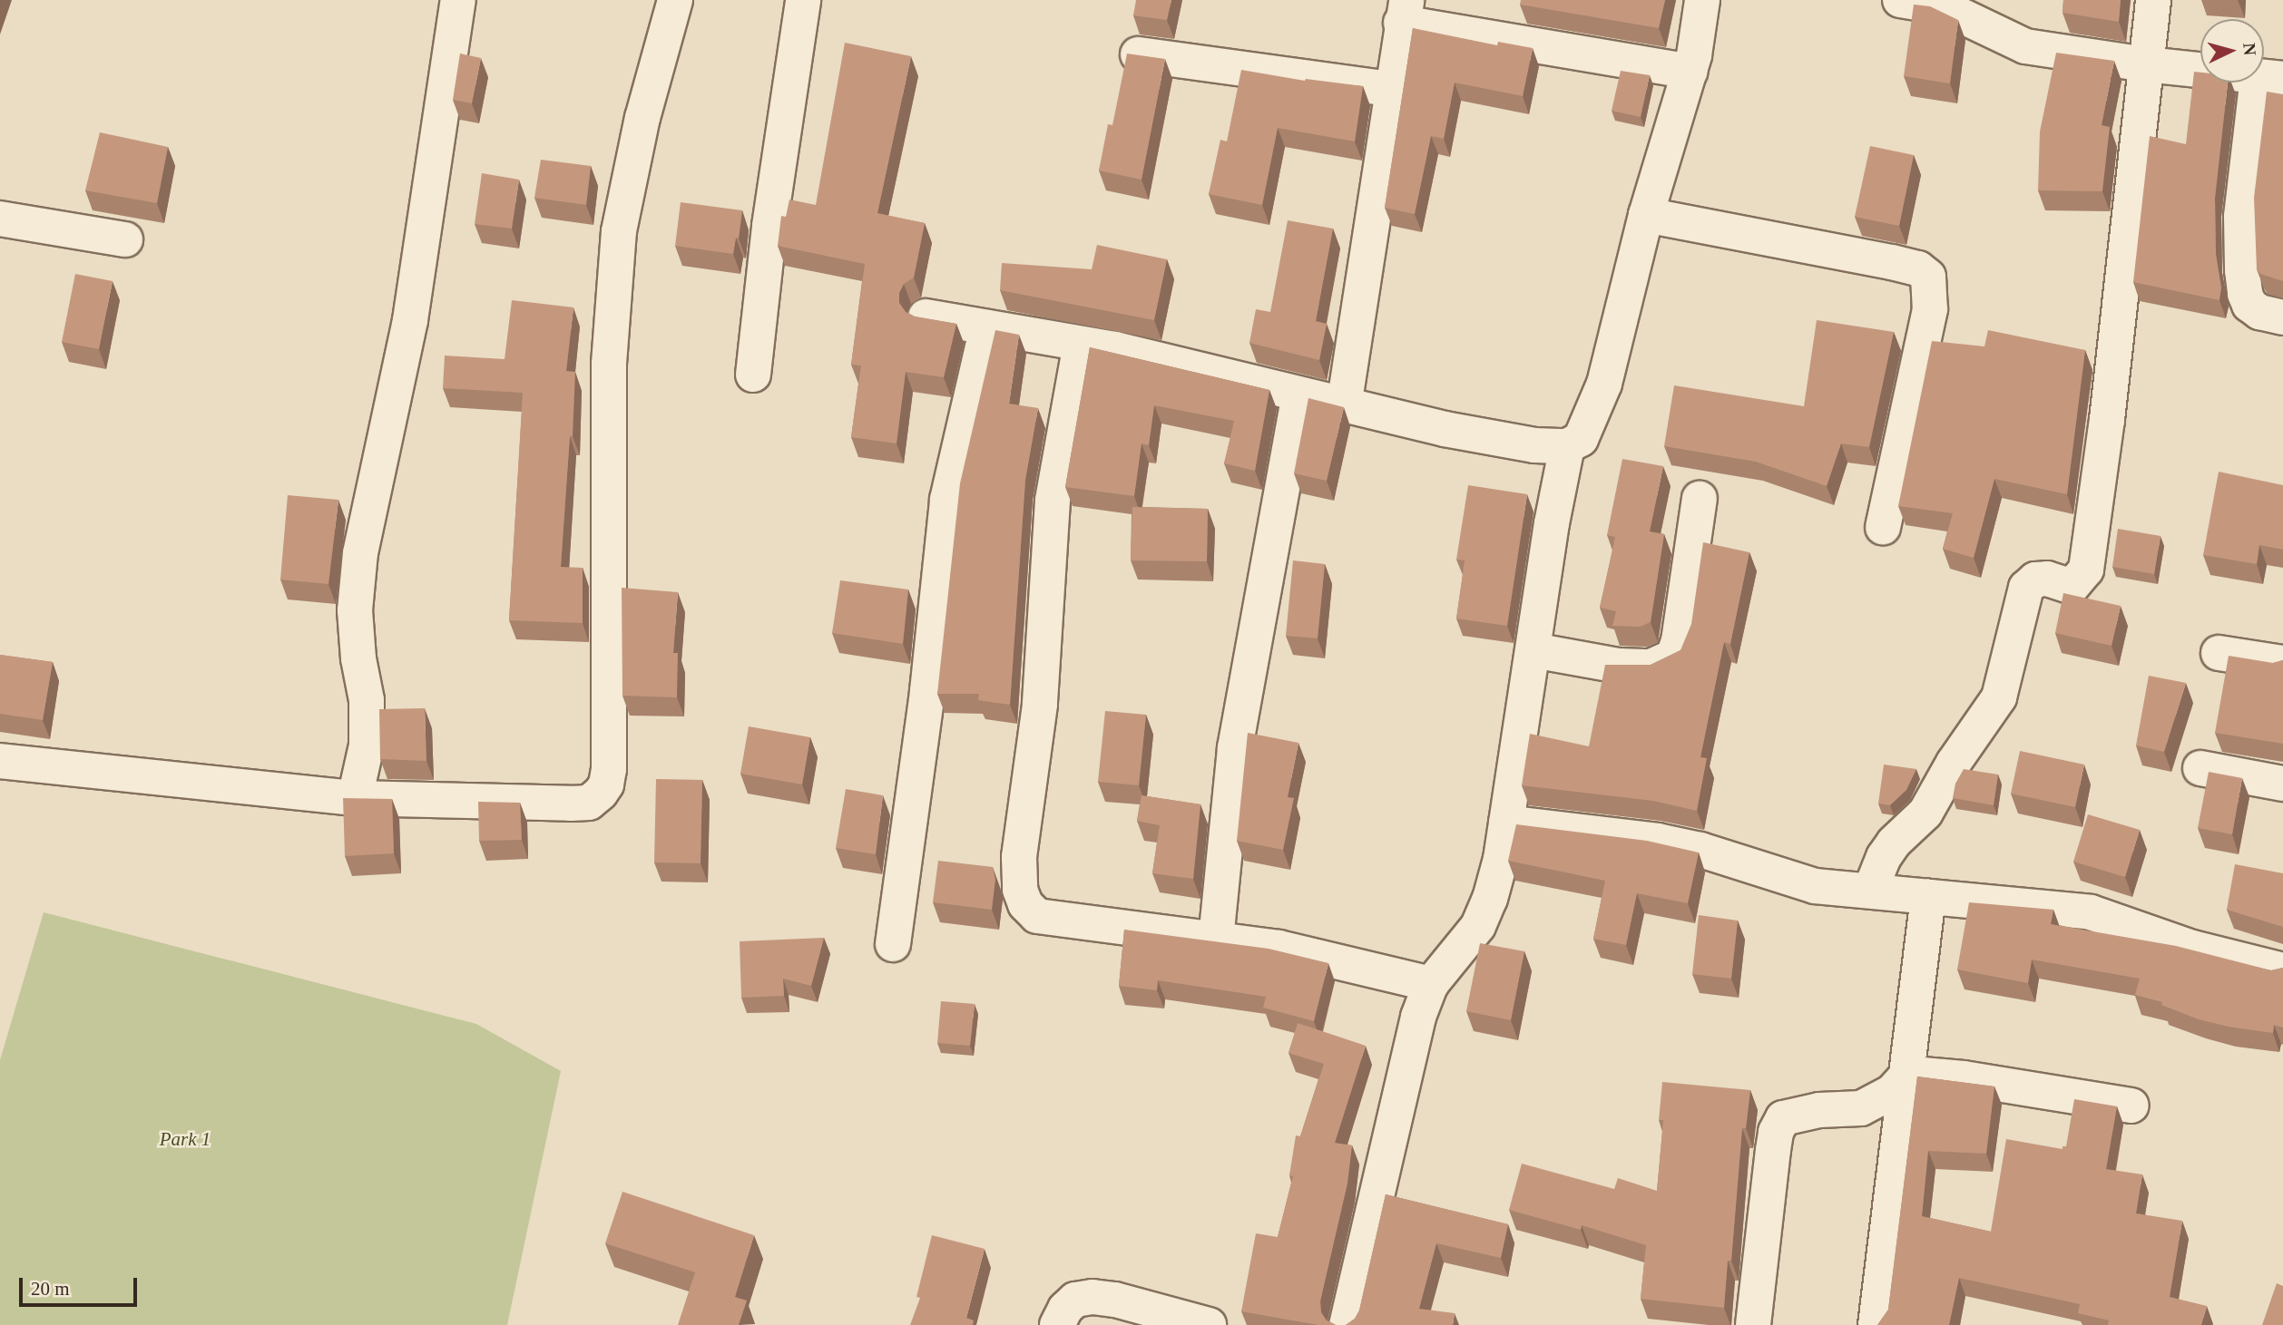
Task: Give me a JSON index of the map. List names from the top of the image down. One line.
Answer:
{"parks":["Park 1"],"scale_bar":"20 m","north":"right"}
